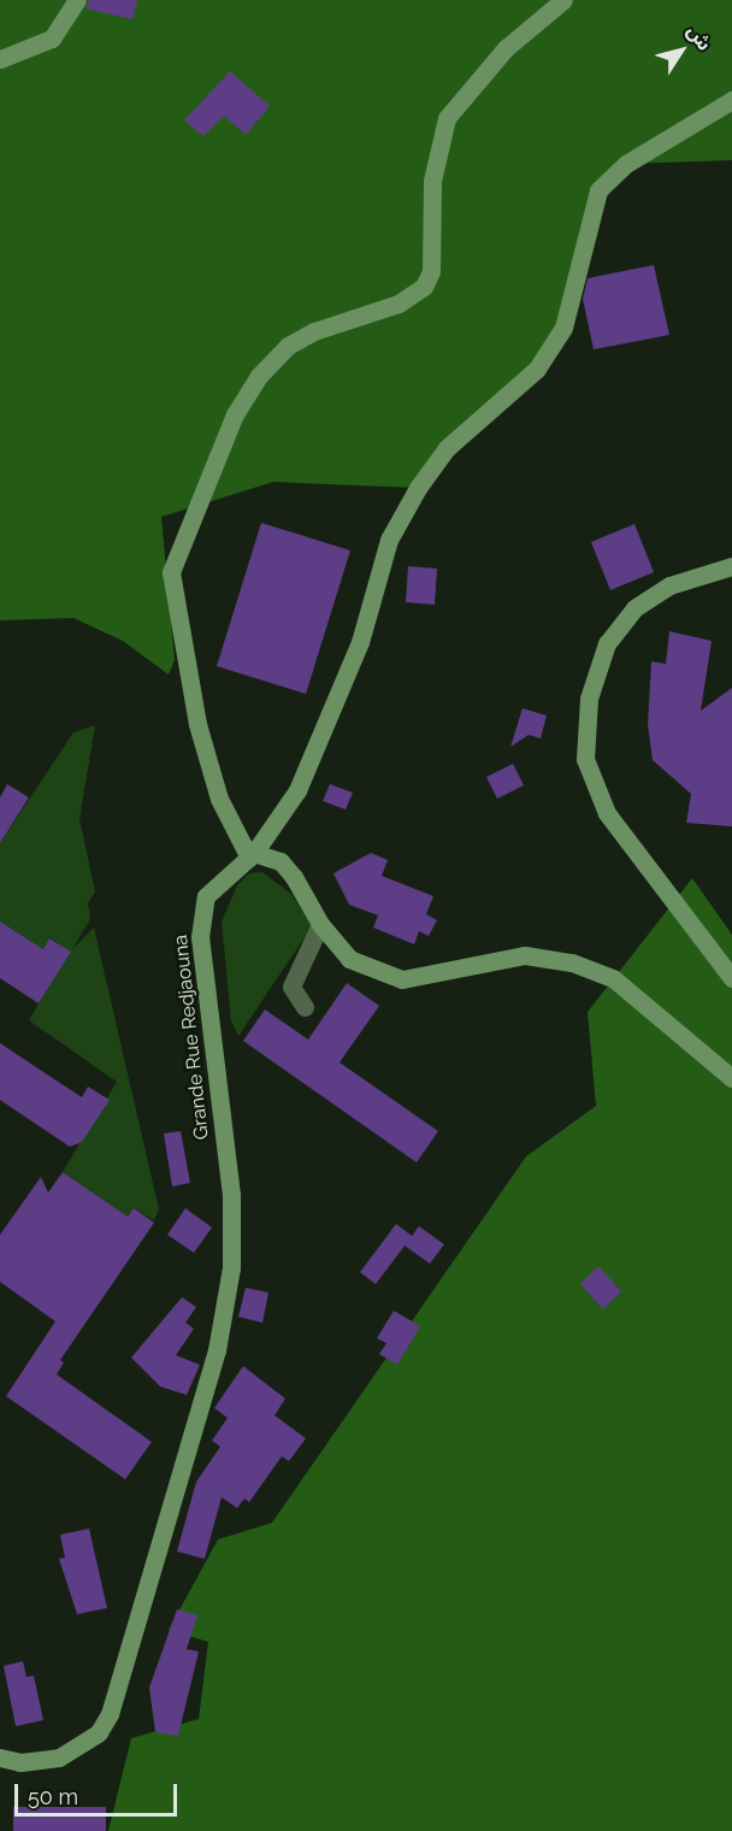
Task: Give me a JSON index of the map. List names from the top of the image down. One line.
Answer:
{"streets":{"street":["Grande Rue Redjaouna"]},"scale_bar":"50 m","north":"top right"}
